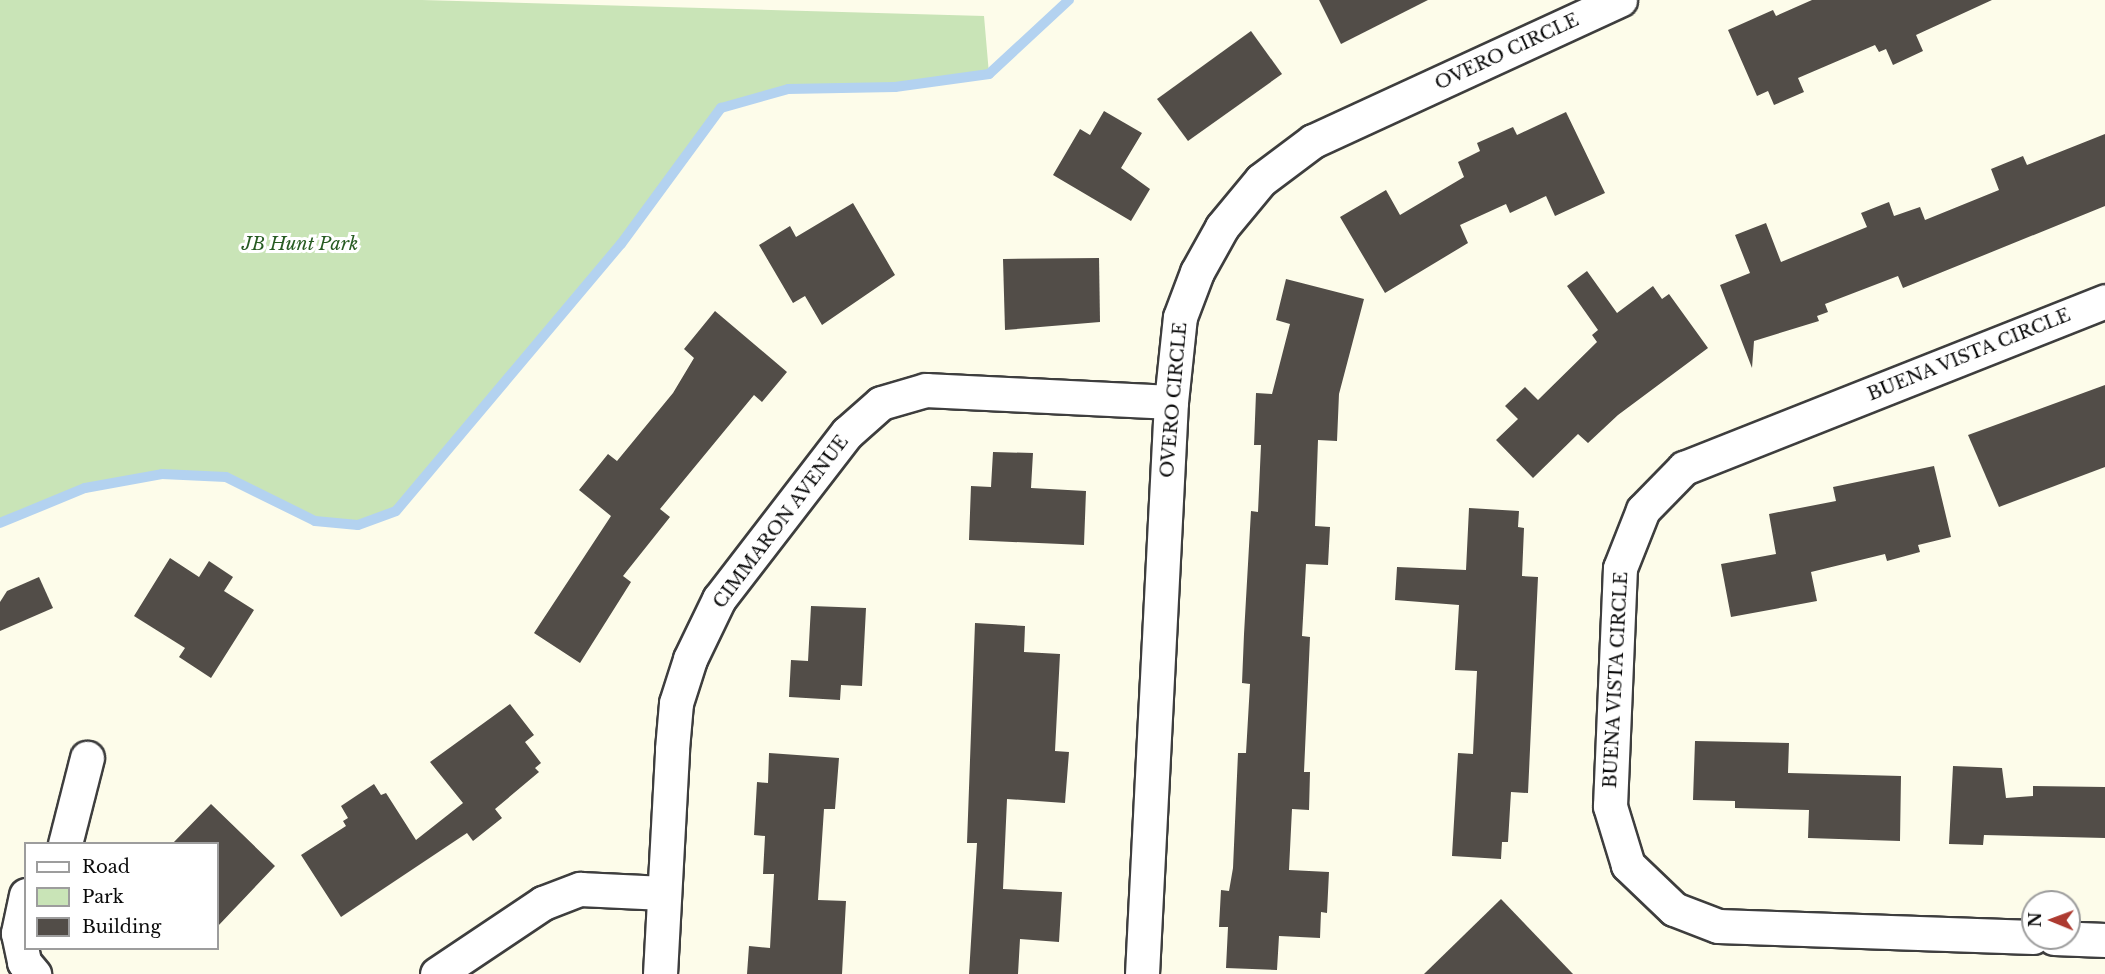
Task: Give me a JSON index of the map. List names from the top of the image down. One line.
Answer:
{"streets":{"street":["OVERO CIRCLE","BUENA VISTA CIRCLE","CIMMARON AVENUE"]},"crossings":[["OVERO CIRCLE","CIMMARON AVENUE"]],"parks":["JB Hunt Park"],"legend":["Road","Park","Building"],"north":"left"}
